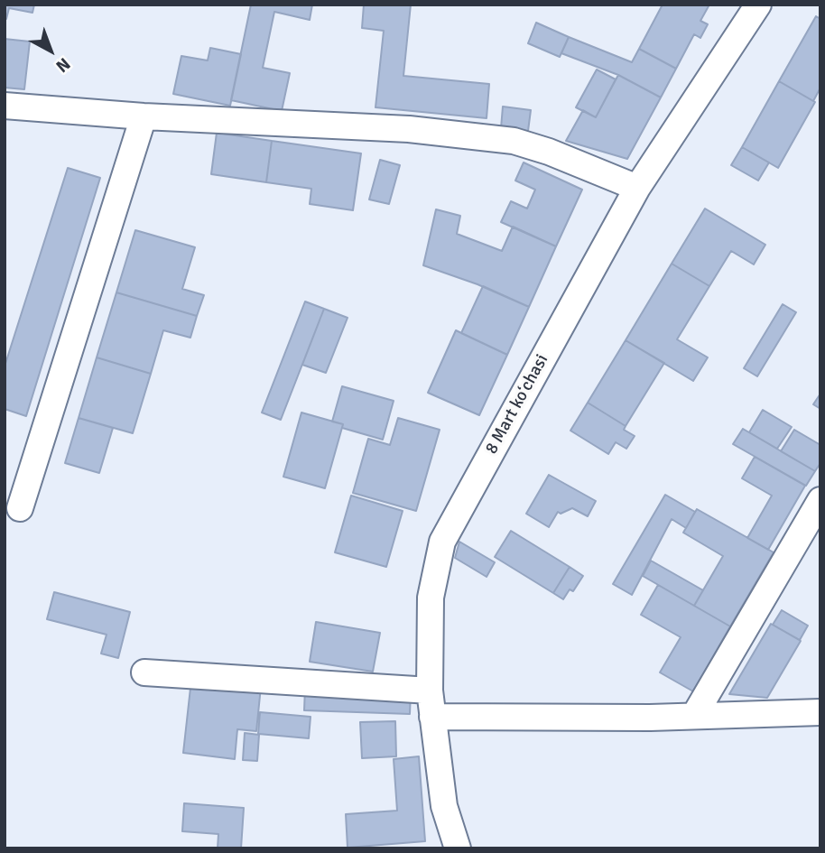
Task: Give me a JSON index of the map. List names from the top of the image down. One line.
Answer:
{"streets":{"street":["8 Mart koʻchasi"]},"north":"bottom right"}
